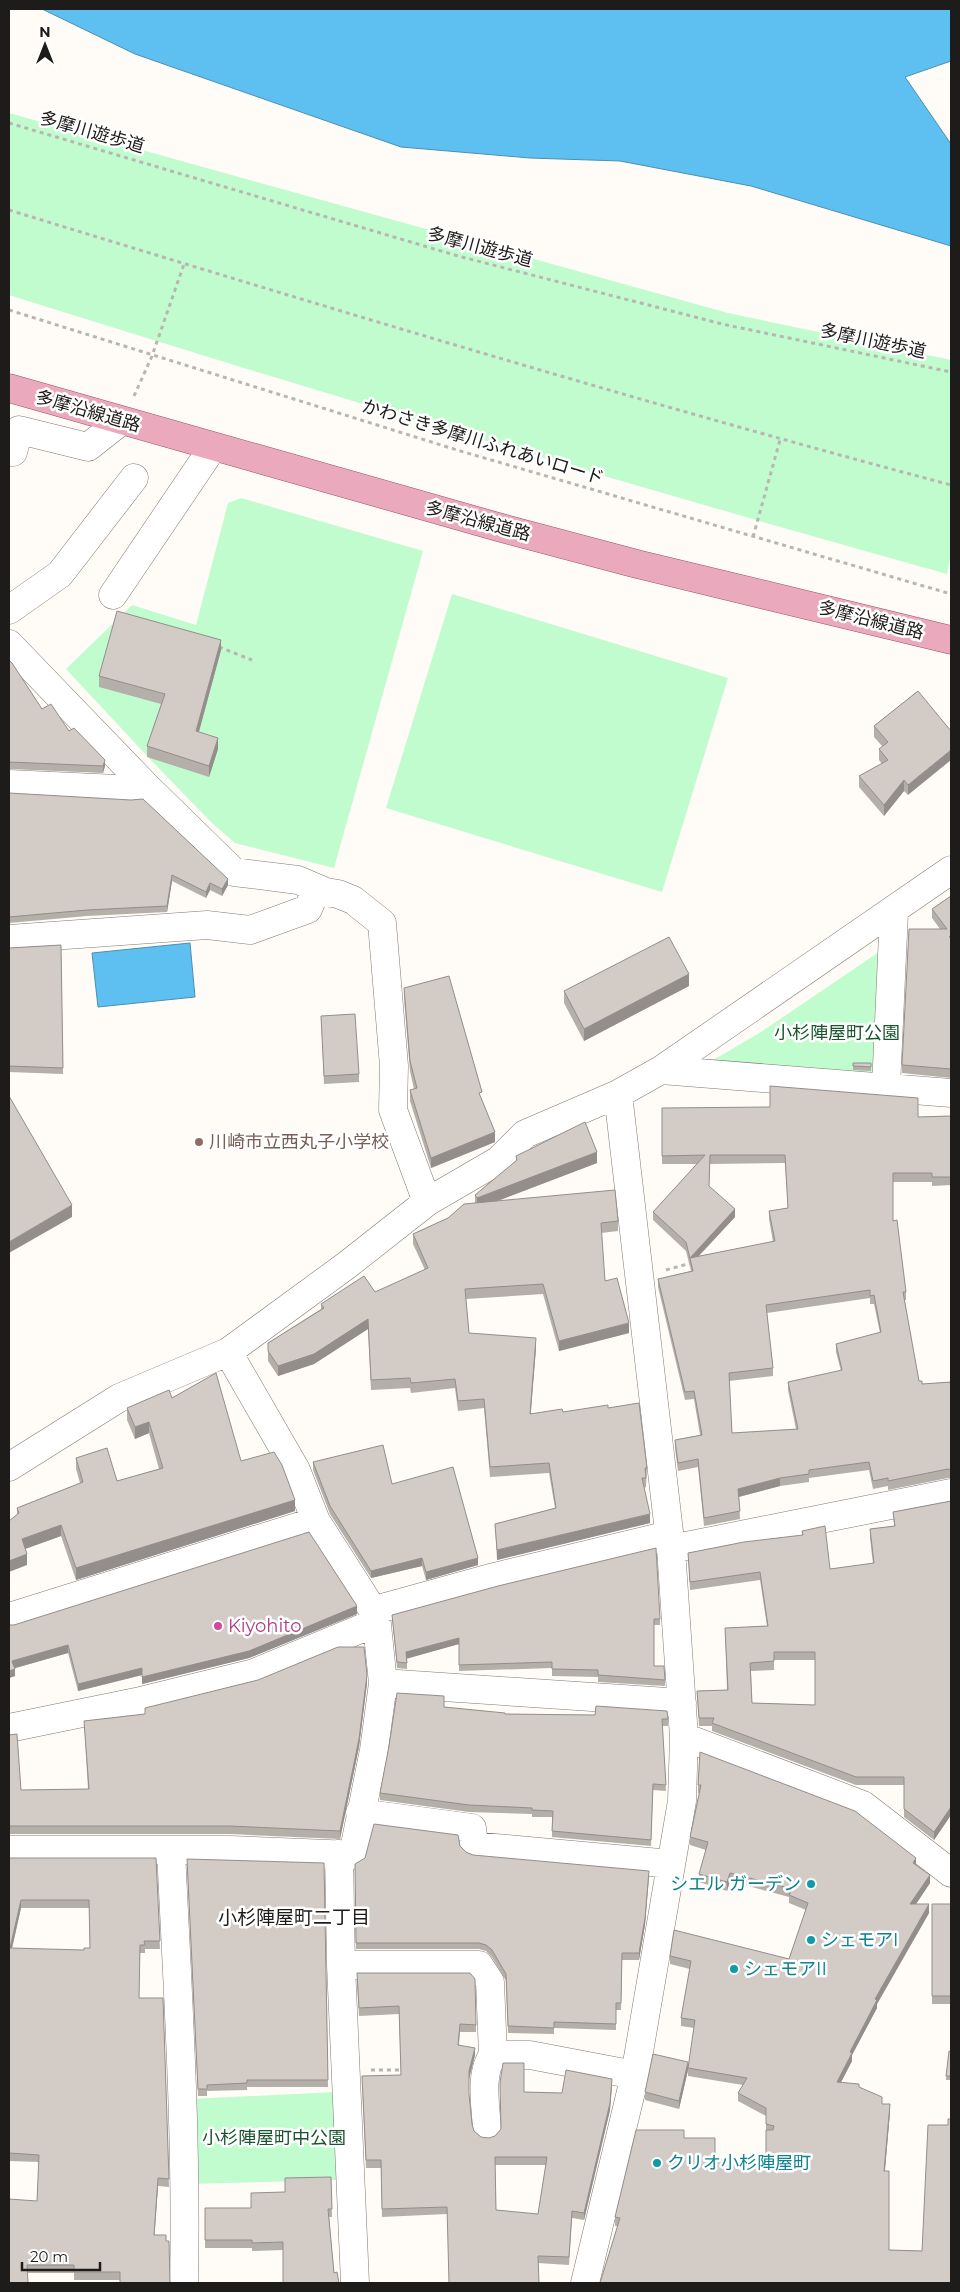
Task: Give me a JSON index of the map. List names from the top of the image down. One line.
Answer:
{"streets":{"main road":["多摩沿線道路"],"path":["多摩川遊歩道","かわさき多摩川ふれあいロード"]},"districts":["小杉陣屋町二丁目"],"parks":["小杉陣屋町公園","小杉陣屋町中公園"],"places":["川崎市立西丸子小学校","Kiyohito","シエル ガーデン","シェモアI","シェモアII","クリオ小杉陣屋町"],"scale_bar":"20 m","north":"top"}
